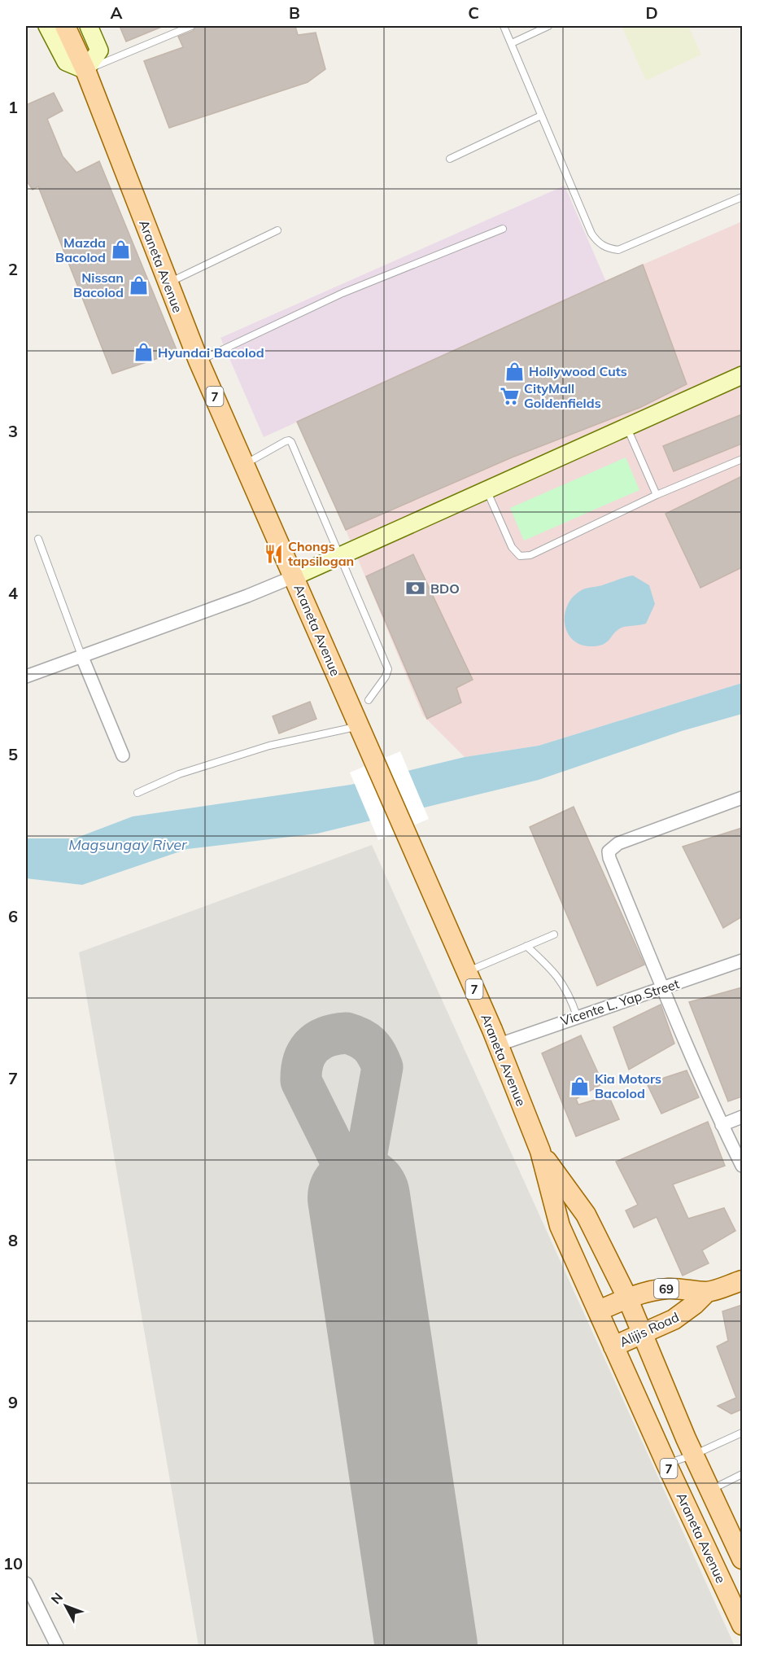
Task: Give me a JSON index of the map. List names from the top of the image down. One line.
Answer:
{"streets":{"main road":["Araneta Avenue","7","69","Alijis Road"],"street":["Vicente L. Yap Street"]},"crossings":[["Araneta Avenue","Vicente L. Yap Street"],["Araneta Avenue","Alijis Road"]],"water":["Magsungay River"],"places":{"shop":["Mazda Bacolod","Nissan Bacolod","Hyundai Bacolod","Hollywood Cuts","Kia Motors Bacolod"],"supermarket":["CityMall Goldenfields"],"restaurant":["Chongs tapsilogan"],"bank":["BDO"]},"north":"top left","grid":{"columns":["A","B","C","D"],"rows":["1","2","3","4","5","6","7","8","9","10"]}}
